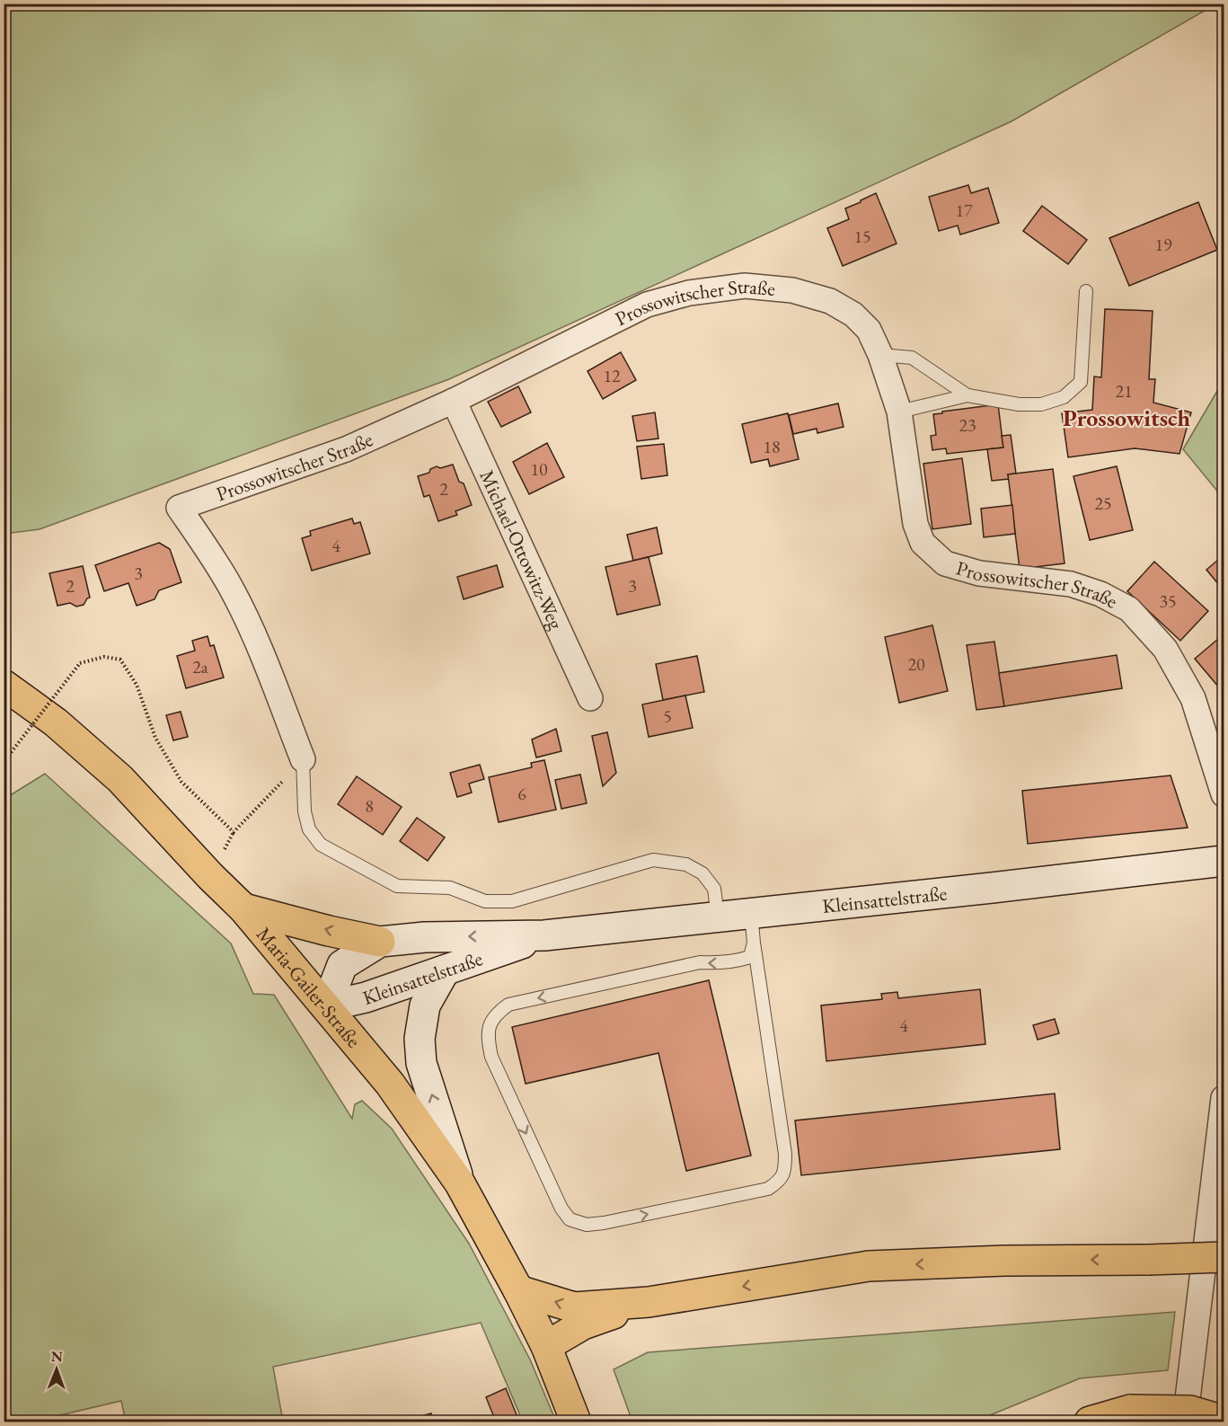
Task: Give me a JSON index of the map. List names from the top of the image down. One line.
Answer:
{"streets":{"main road":["Kleinsattelstraße","Maria-Gailer-Straße"],"street":["Prossowitscher Straße","Michael-Ottowitz-Weg"]},"crossings":[["Prossowitscher Straße","Michael-Ottowitz-Weg"],["Kleinsattelstraße","Maria-Gailer-Straße"]],"districts":["Prossowitsch"],"house_numbers":["17","15","19","12","21","23","18","10","2","25","4","3","2","3","35","20","2a","5","6","8","4"],"north":"top"}
